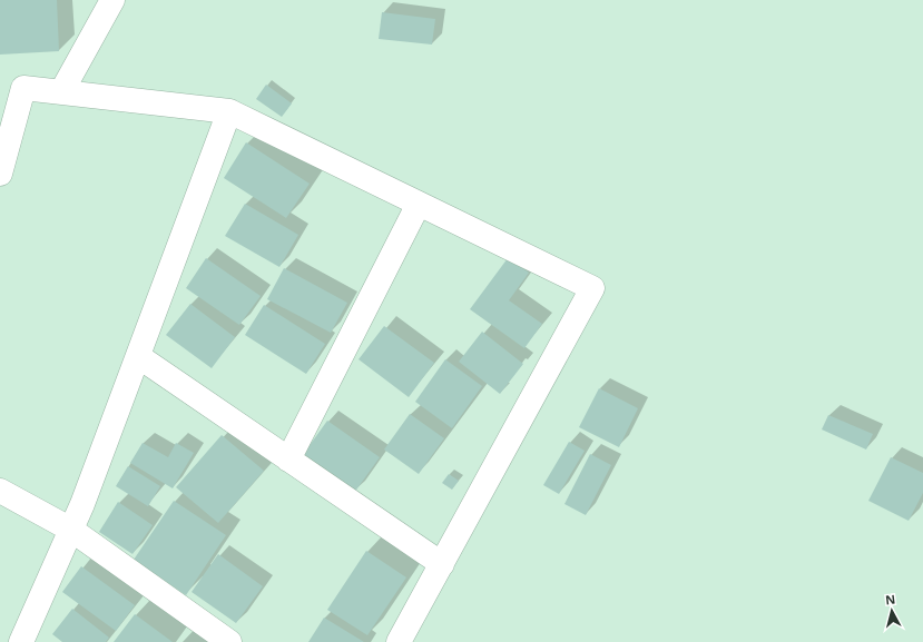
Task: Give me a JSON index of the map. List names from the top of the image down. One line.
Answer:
{"north":"top"}
